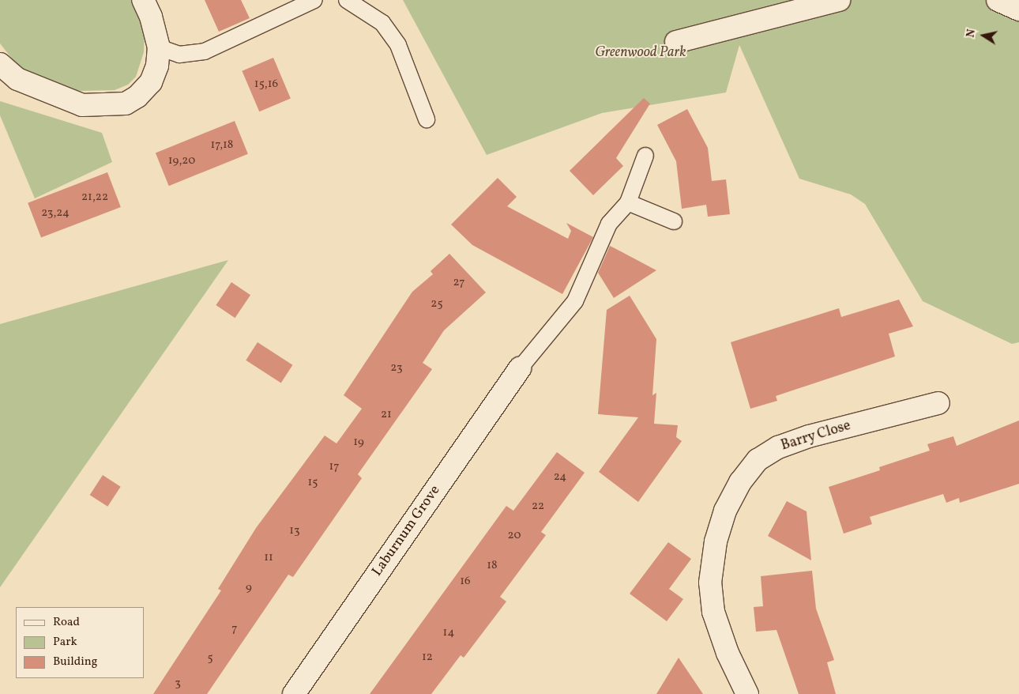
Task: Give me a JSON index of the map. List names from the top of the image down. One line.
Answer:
{"streets":{"street":["Barry Close","Laburnum Grove"]},"parks":["Greenwood Park"],"house_numbers":["15,16","17,18","19,20","21,22","23,24","27","25","23","21","19","17","24","15","22","13","20","11","18","16","9","7","14","12","5","3"],"legend":["Road","Park","Building"],"north":"left"}
